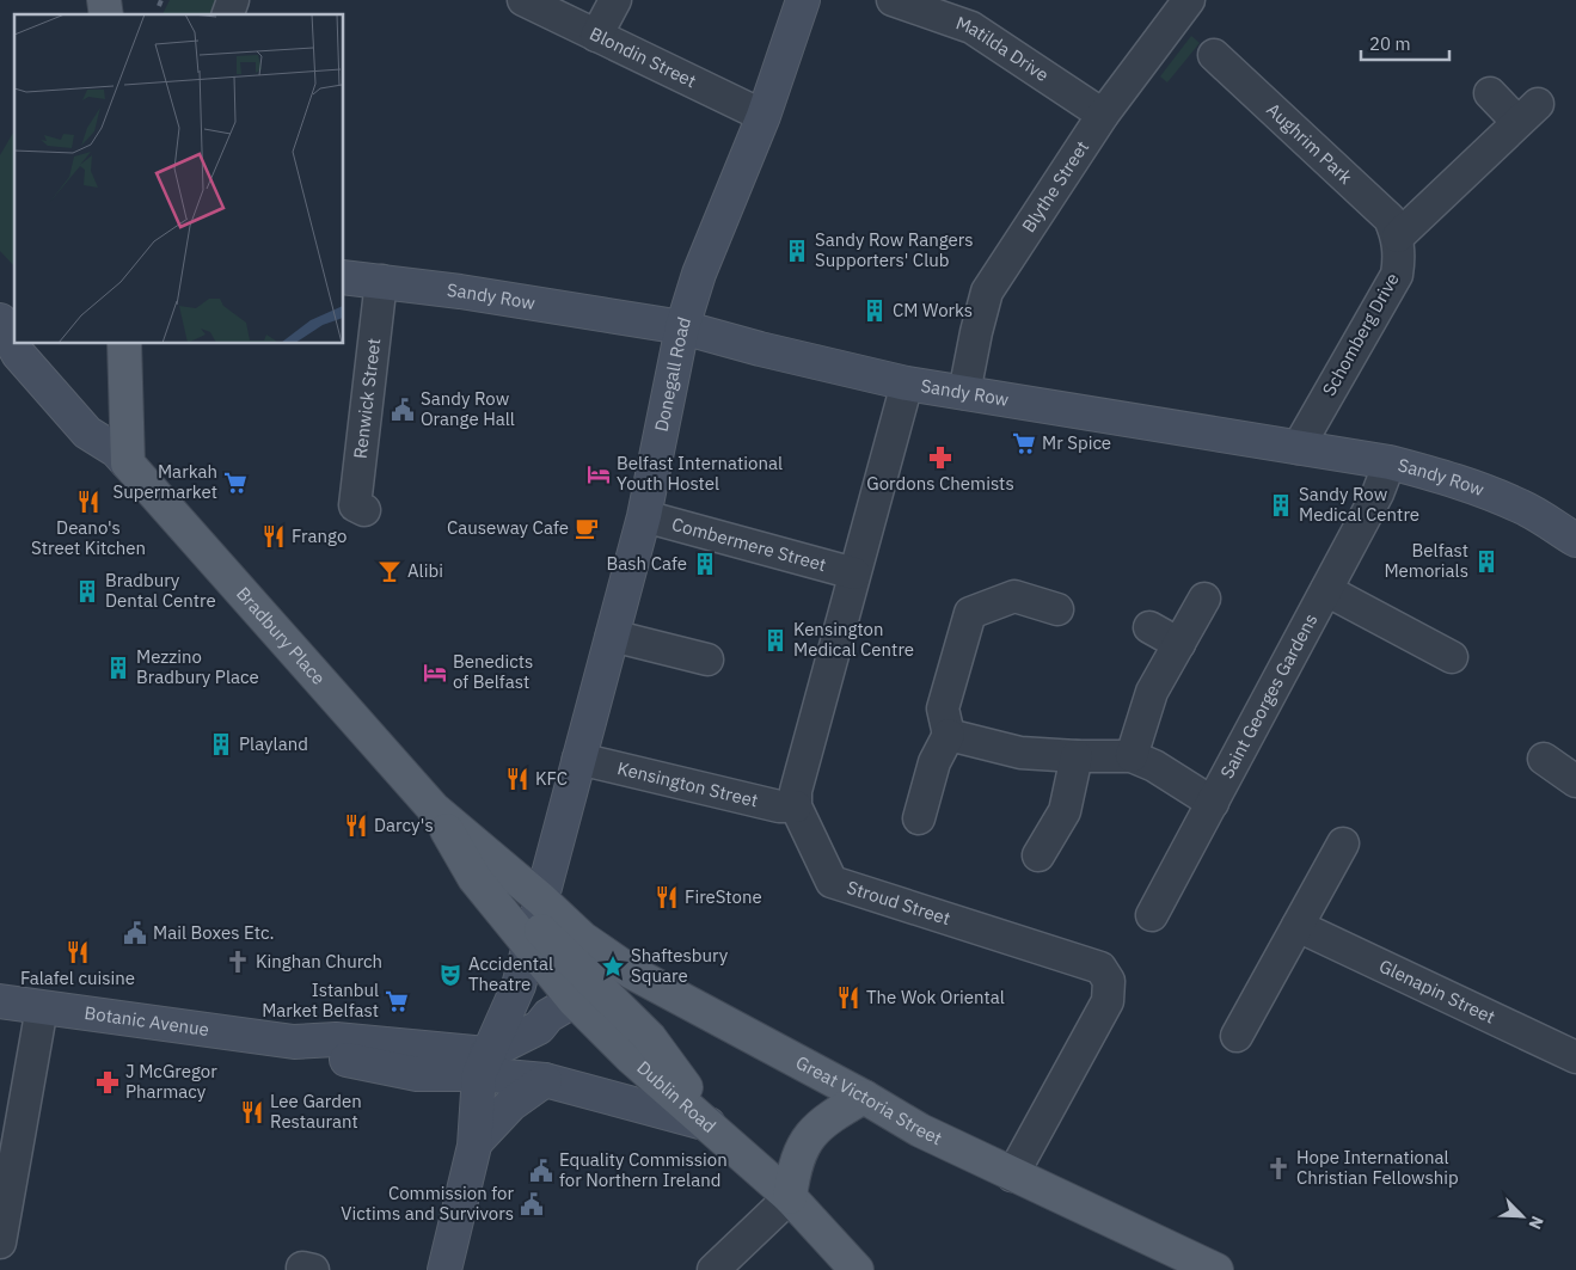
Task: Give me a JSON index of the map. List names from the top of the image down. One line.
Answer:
{"streets":{"main road":["Bradbury Place","Dublin Road","Great Victoria Street"],"street":["Matilda Drive","Blondin Street","Aughrim Park","Blythe Street","Sandy Row","Schomberg Drive","Donegall Road","Renwick Street","Combermere Street","Saint Georges Gardens","Kensington Street","Stroud Street","Glenapin Street","Botanic Avenue"]},"crossings":[["Matilda Drive","Blythe Street"],["Blondin Street","Donegall Road"],["Aughrim Park","Schomberg Drive"],["Blythe Street","Sandy Row"],["Sandy Row","Schomberg Drive"],["Sandy Row","Donegall Road"],["Sandy Row","Renwick Street"],["Sandy Row","Saint Georges Gardens"],["Donegall Road","Combermere Street"],["Donegall Road","Bradbury Place"],["Donegall Road","Kensington Street"],["Donegall Road","Dublin Road"],["Donegall Road","Great Victoria Street"],["Bradbury Place","Dublin Road"],["Bradbury Place","Great Victoria Street"],["Kensington Street","Stroud Street"],["Stroud Street","Great Victoria Street"],["Dublin Road","Great Victoria Street"]],"places":{"building":["Sandy Row Rangers Supporters' Club","CM Works","Sandy Row Medical Centre","Belfast Memorials","Bash Cafe","Bradbury Dental Centre","Kensington Medical Centre","Mezzino Bradbury Place","Playland"],"public building":["Sandy Row Orange Hall","Mail Boxes Etc.","Equality Commission for Northern Ireland","Commission for Victims and Survivors"],"supermarket":["Mr Spice","Markah Supermarket","Istanbul Market Belfast"],"pharmacy":["Gordons Chemists","J McGregor Pharmacy"],"hotel":["Belfast International Youth Hostel","Benedicts of Belfast"],"restaurant":["Deano's Street Kitchen","Frango","KFC","Darcy's","FireStone","Falafel cuisine","The Wok Oriental","Lee Garden Restaurant"],"cafe":["Causeway Cafe"],"bar":["Alibi"],"church":["Kinghan Church","Hope International Christian Fellowship"],"place":["Shaftesbury Square"],"theatre":["Accidental Theatre"]},"scale_bar":"20 m","north":"bottom right"}
